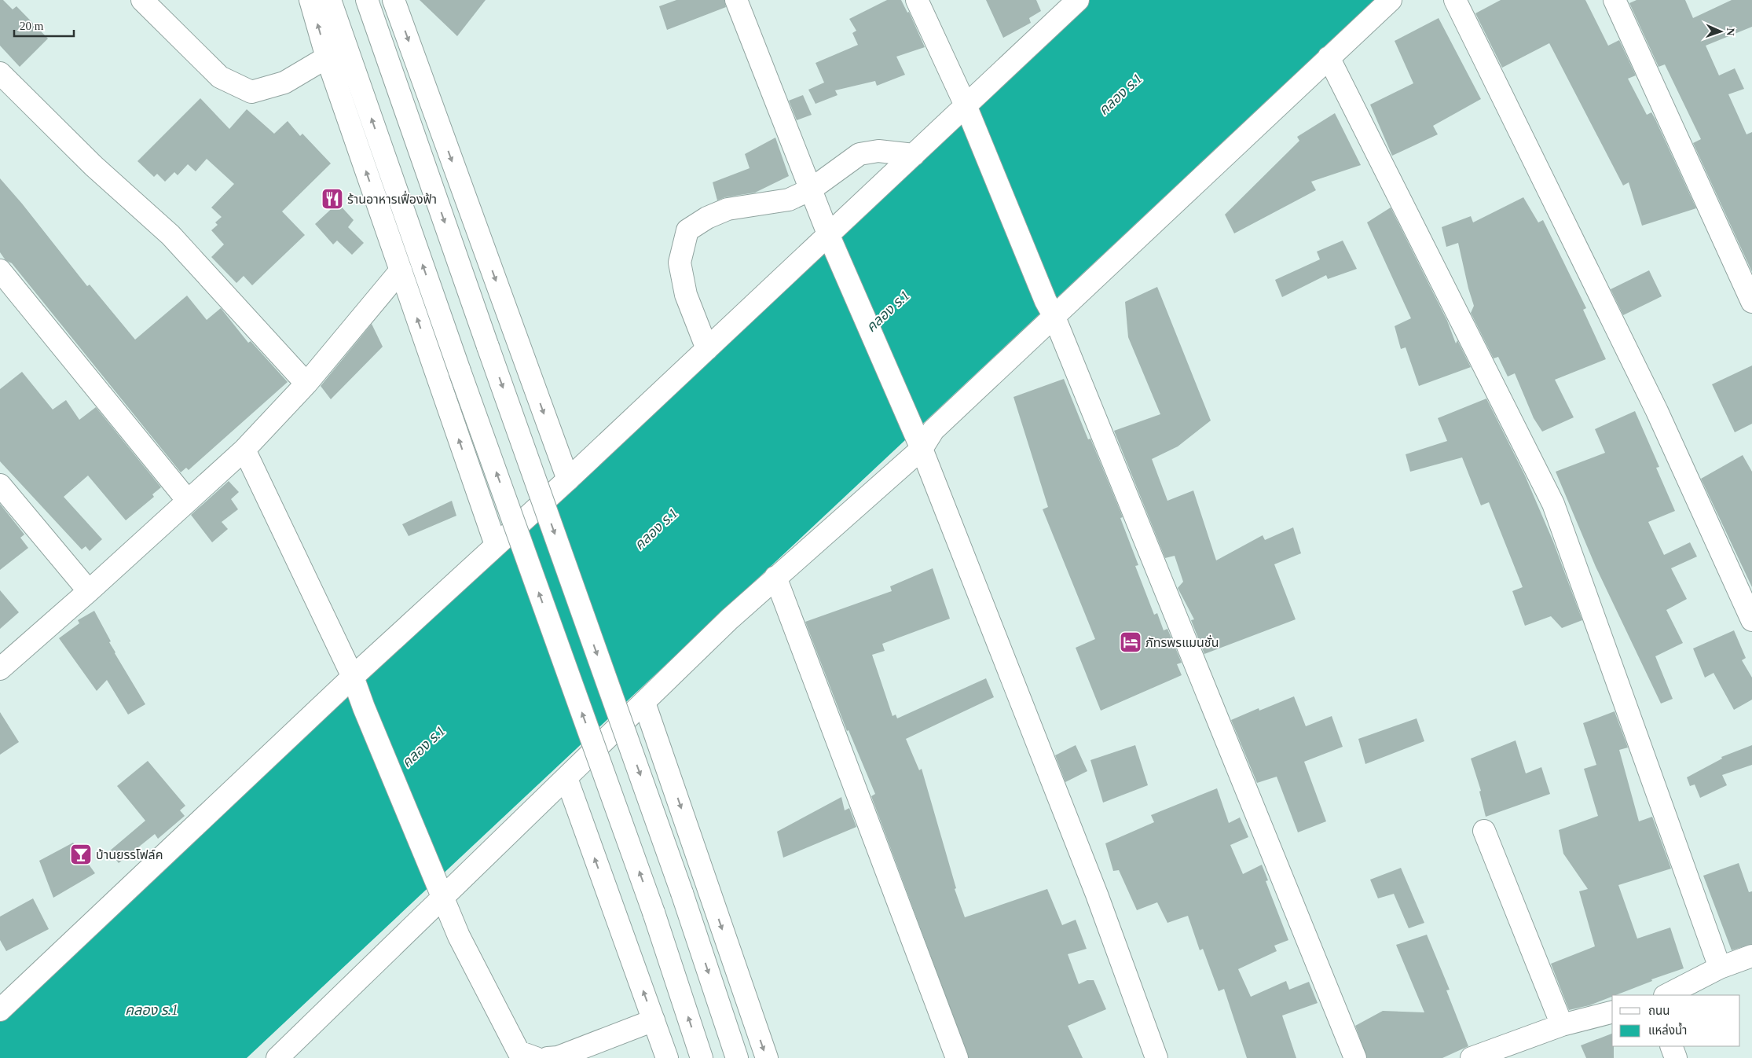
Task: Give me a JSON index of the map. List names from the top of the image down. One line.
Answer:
{"water":["คลอง ร.1"],"places":{"restaurant":["ร้านอาหารเฟื่องฟ้า"],"hotel":["ภัทรพรแมนชั่น"],"bar":["บ้านยรรโฟล์ค"]},"legend":["ถนน","แหล่งน้ำ"],"scale_bar":"20 m","north":"right"}
